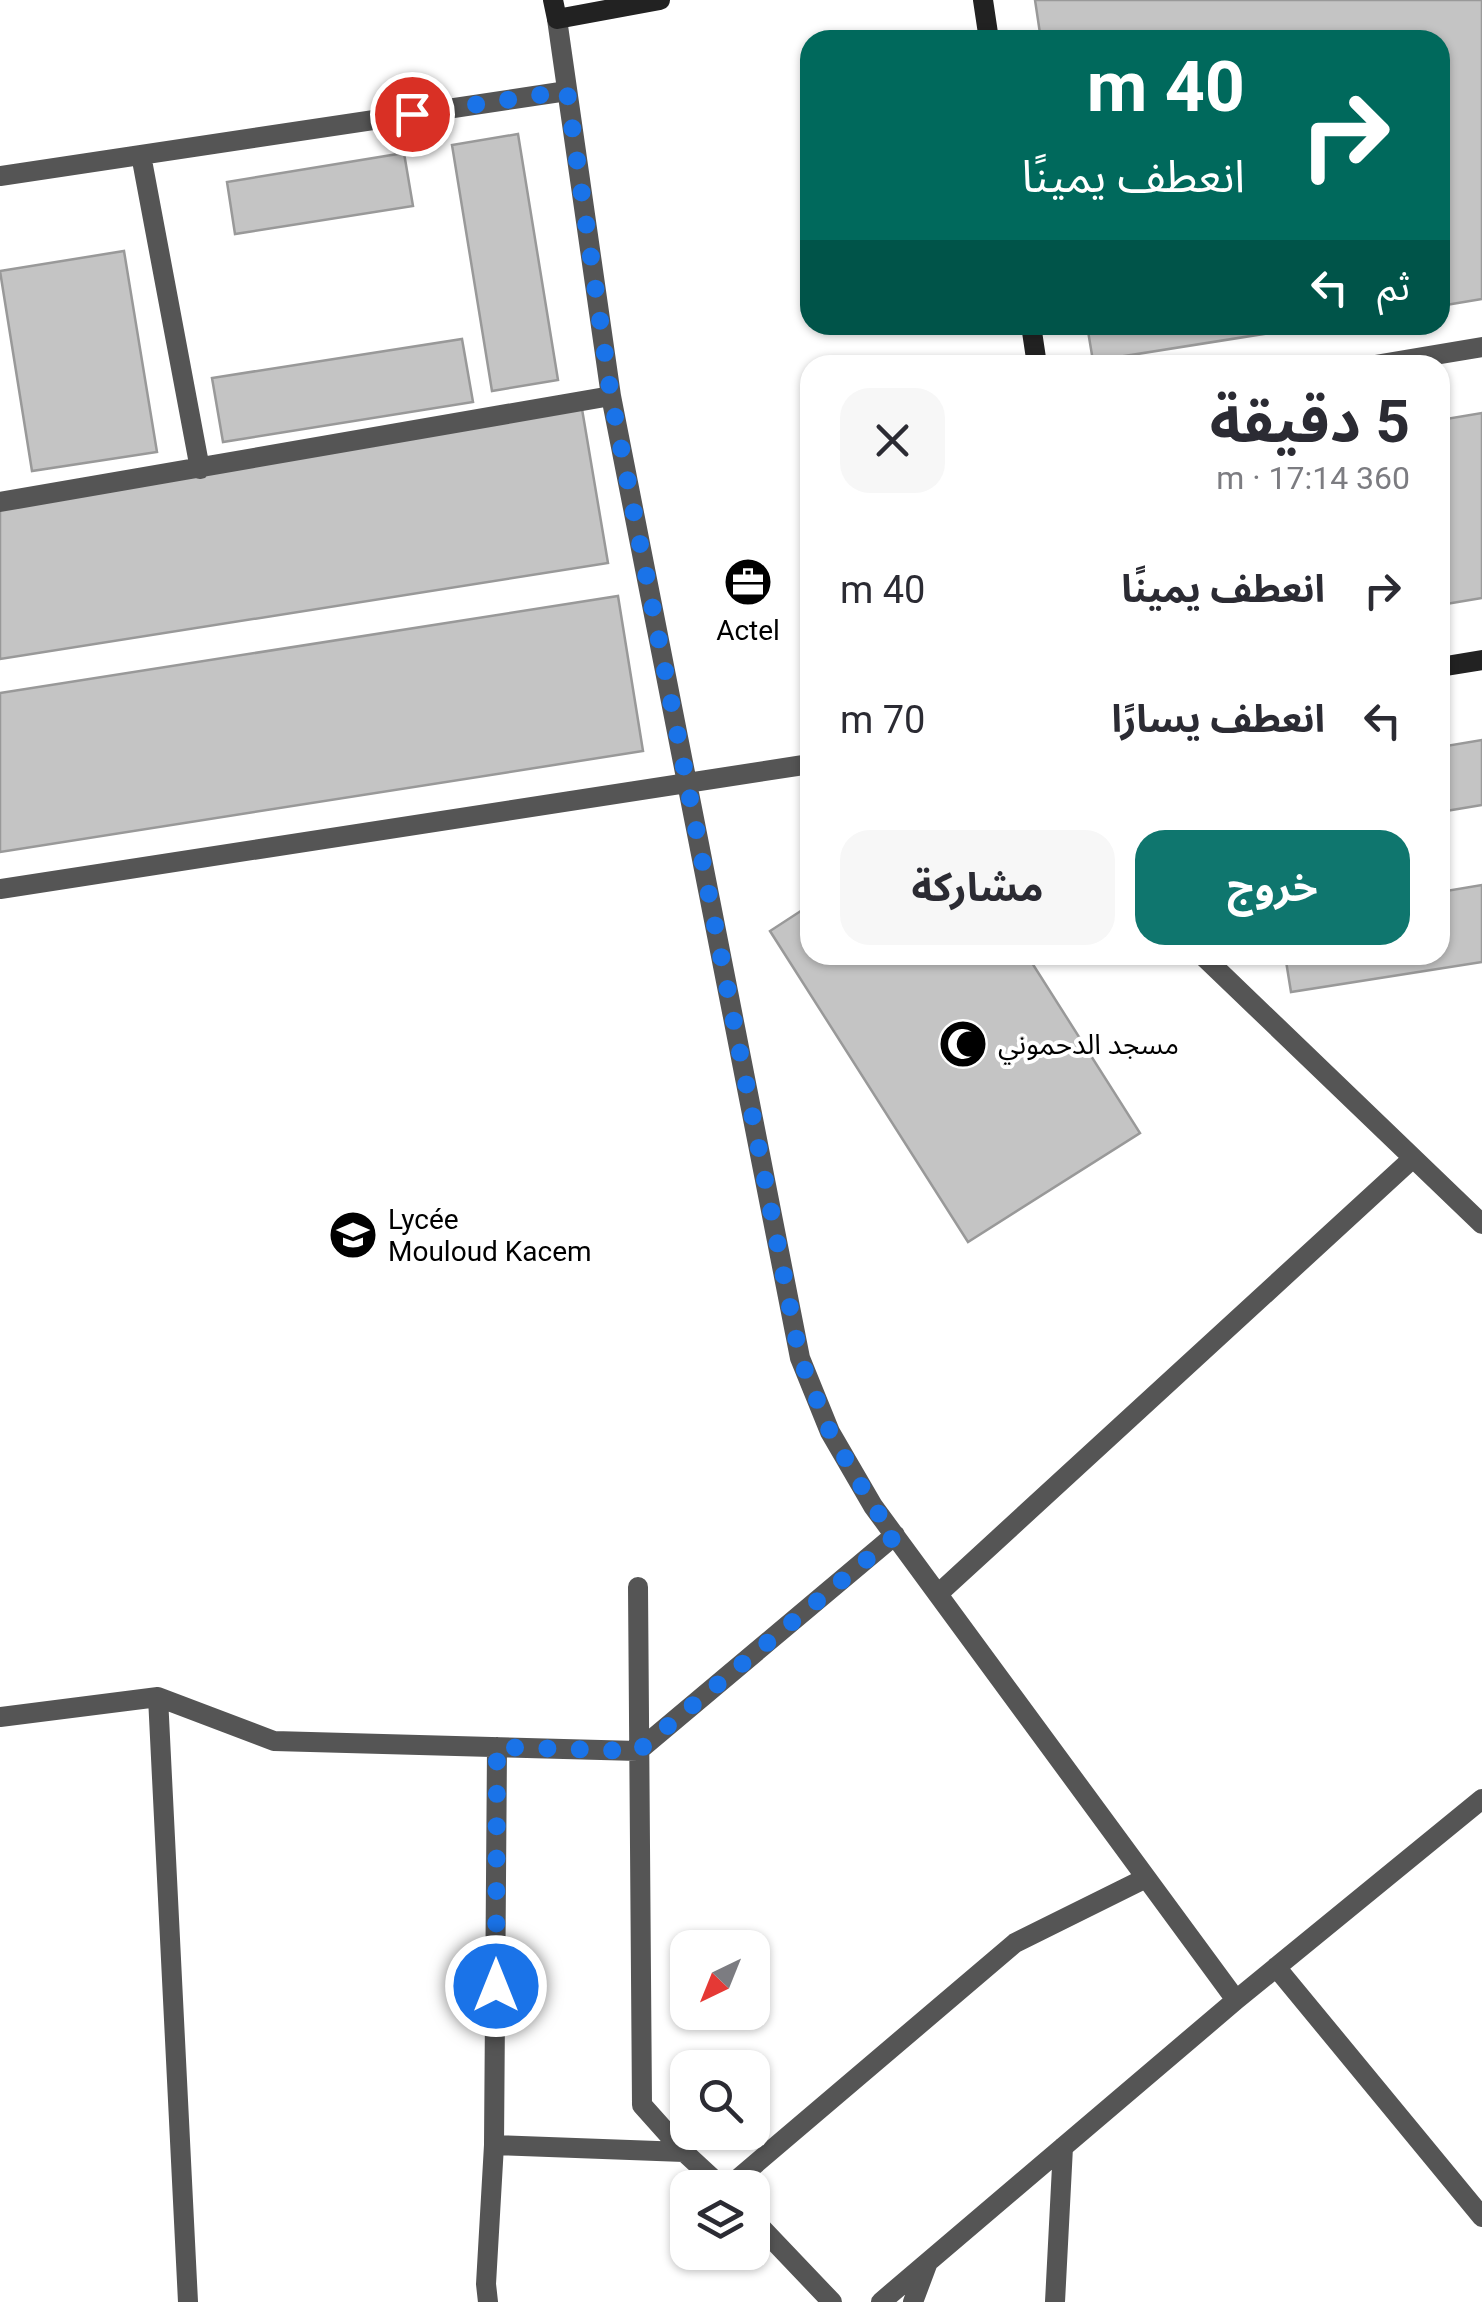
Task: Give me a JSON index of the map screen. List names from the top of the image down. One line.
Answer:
{"places":{"office":["Actel"],"mosque":["مسجد الدحموني"],"school or university":["Lycée Mouloud Kacem"]},"north":"bottom left","page":{"turn":["40 m","انعطف يمينًا"],"then":"ثم","heading":["5 دقيقة","360 m · 17:14"],"list":[{"name":"انعطف يمينًا","value":"40 m"},{"name":"انعطف يسارًا","value":"70 m"}],"buttons":["خروج","مشاركة"]}}
